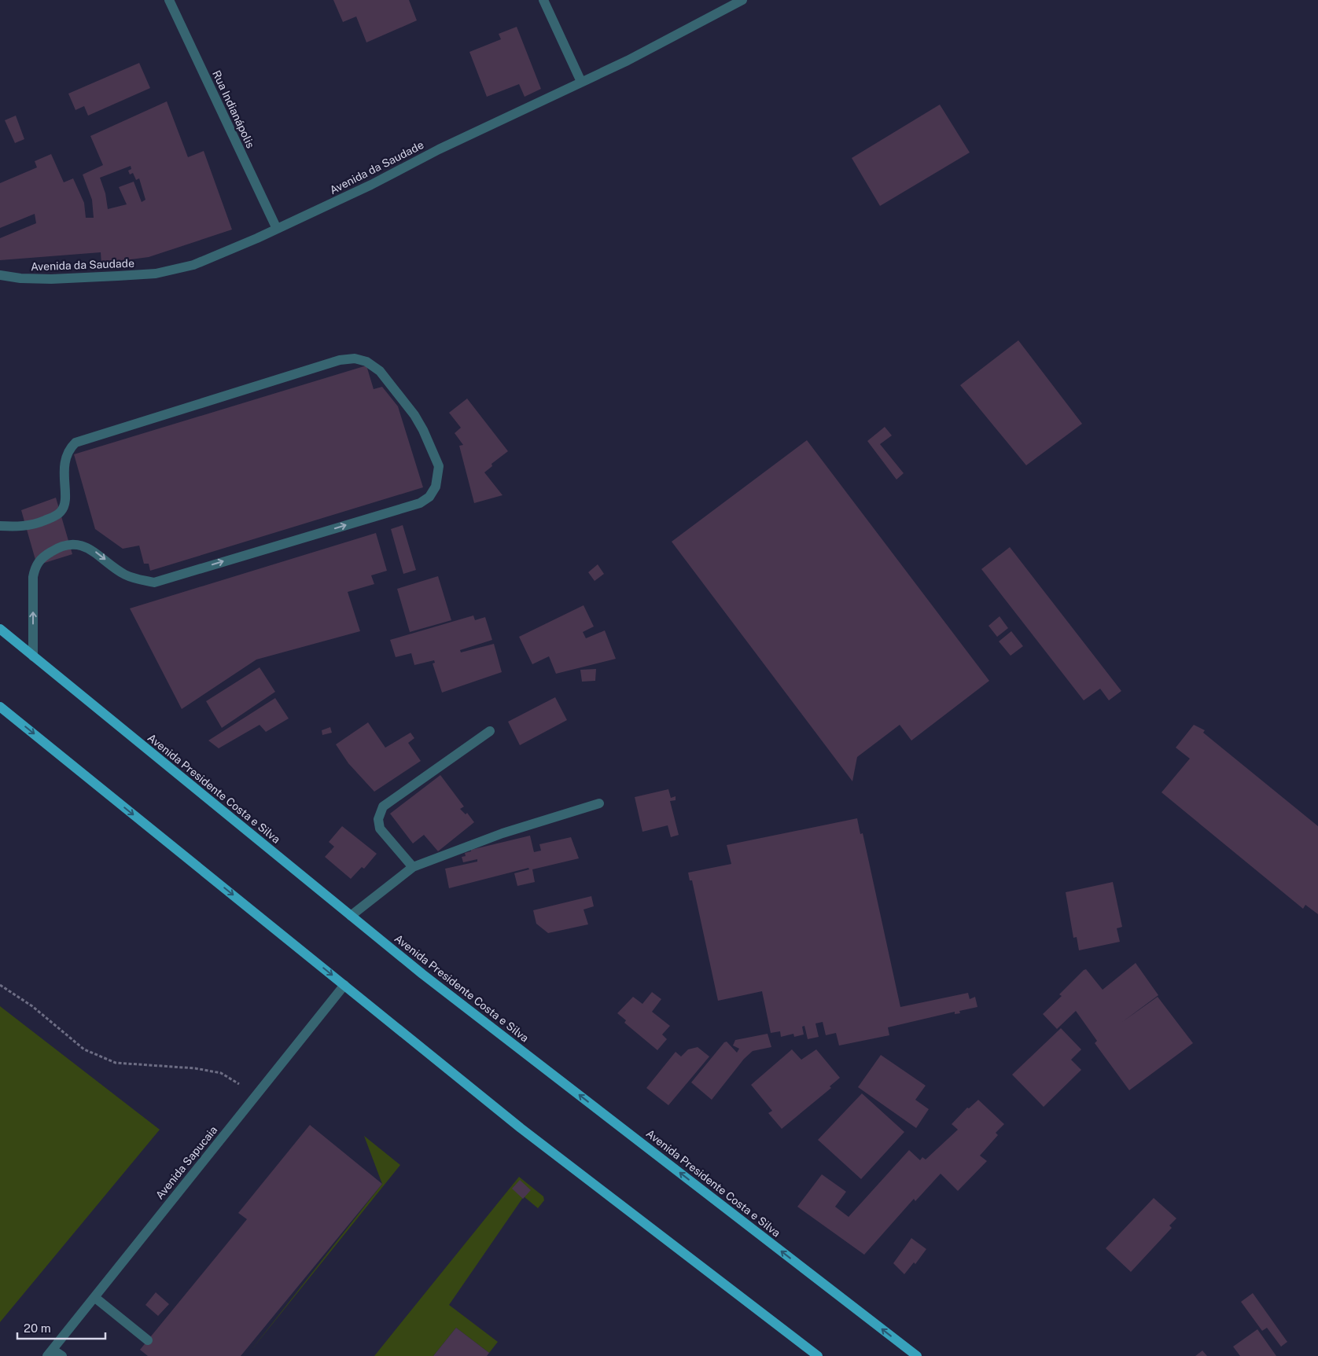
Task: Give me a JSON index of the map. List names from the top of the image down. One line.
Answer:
{"streets":{"main road":["Avenida Presidente Costa e Silva"],"street":["Rua Indianápolis","Avenida da Saudade","Avenida Sapucaia"]},"crossings":[["Rua Indianápolis","Avenida da Saudade"]],"scale_bar":"20 m"}
